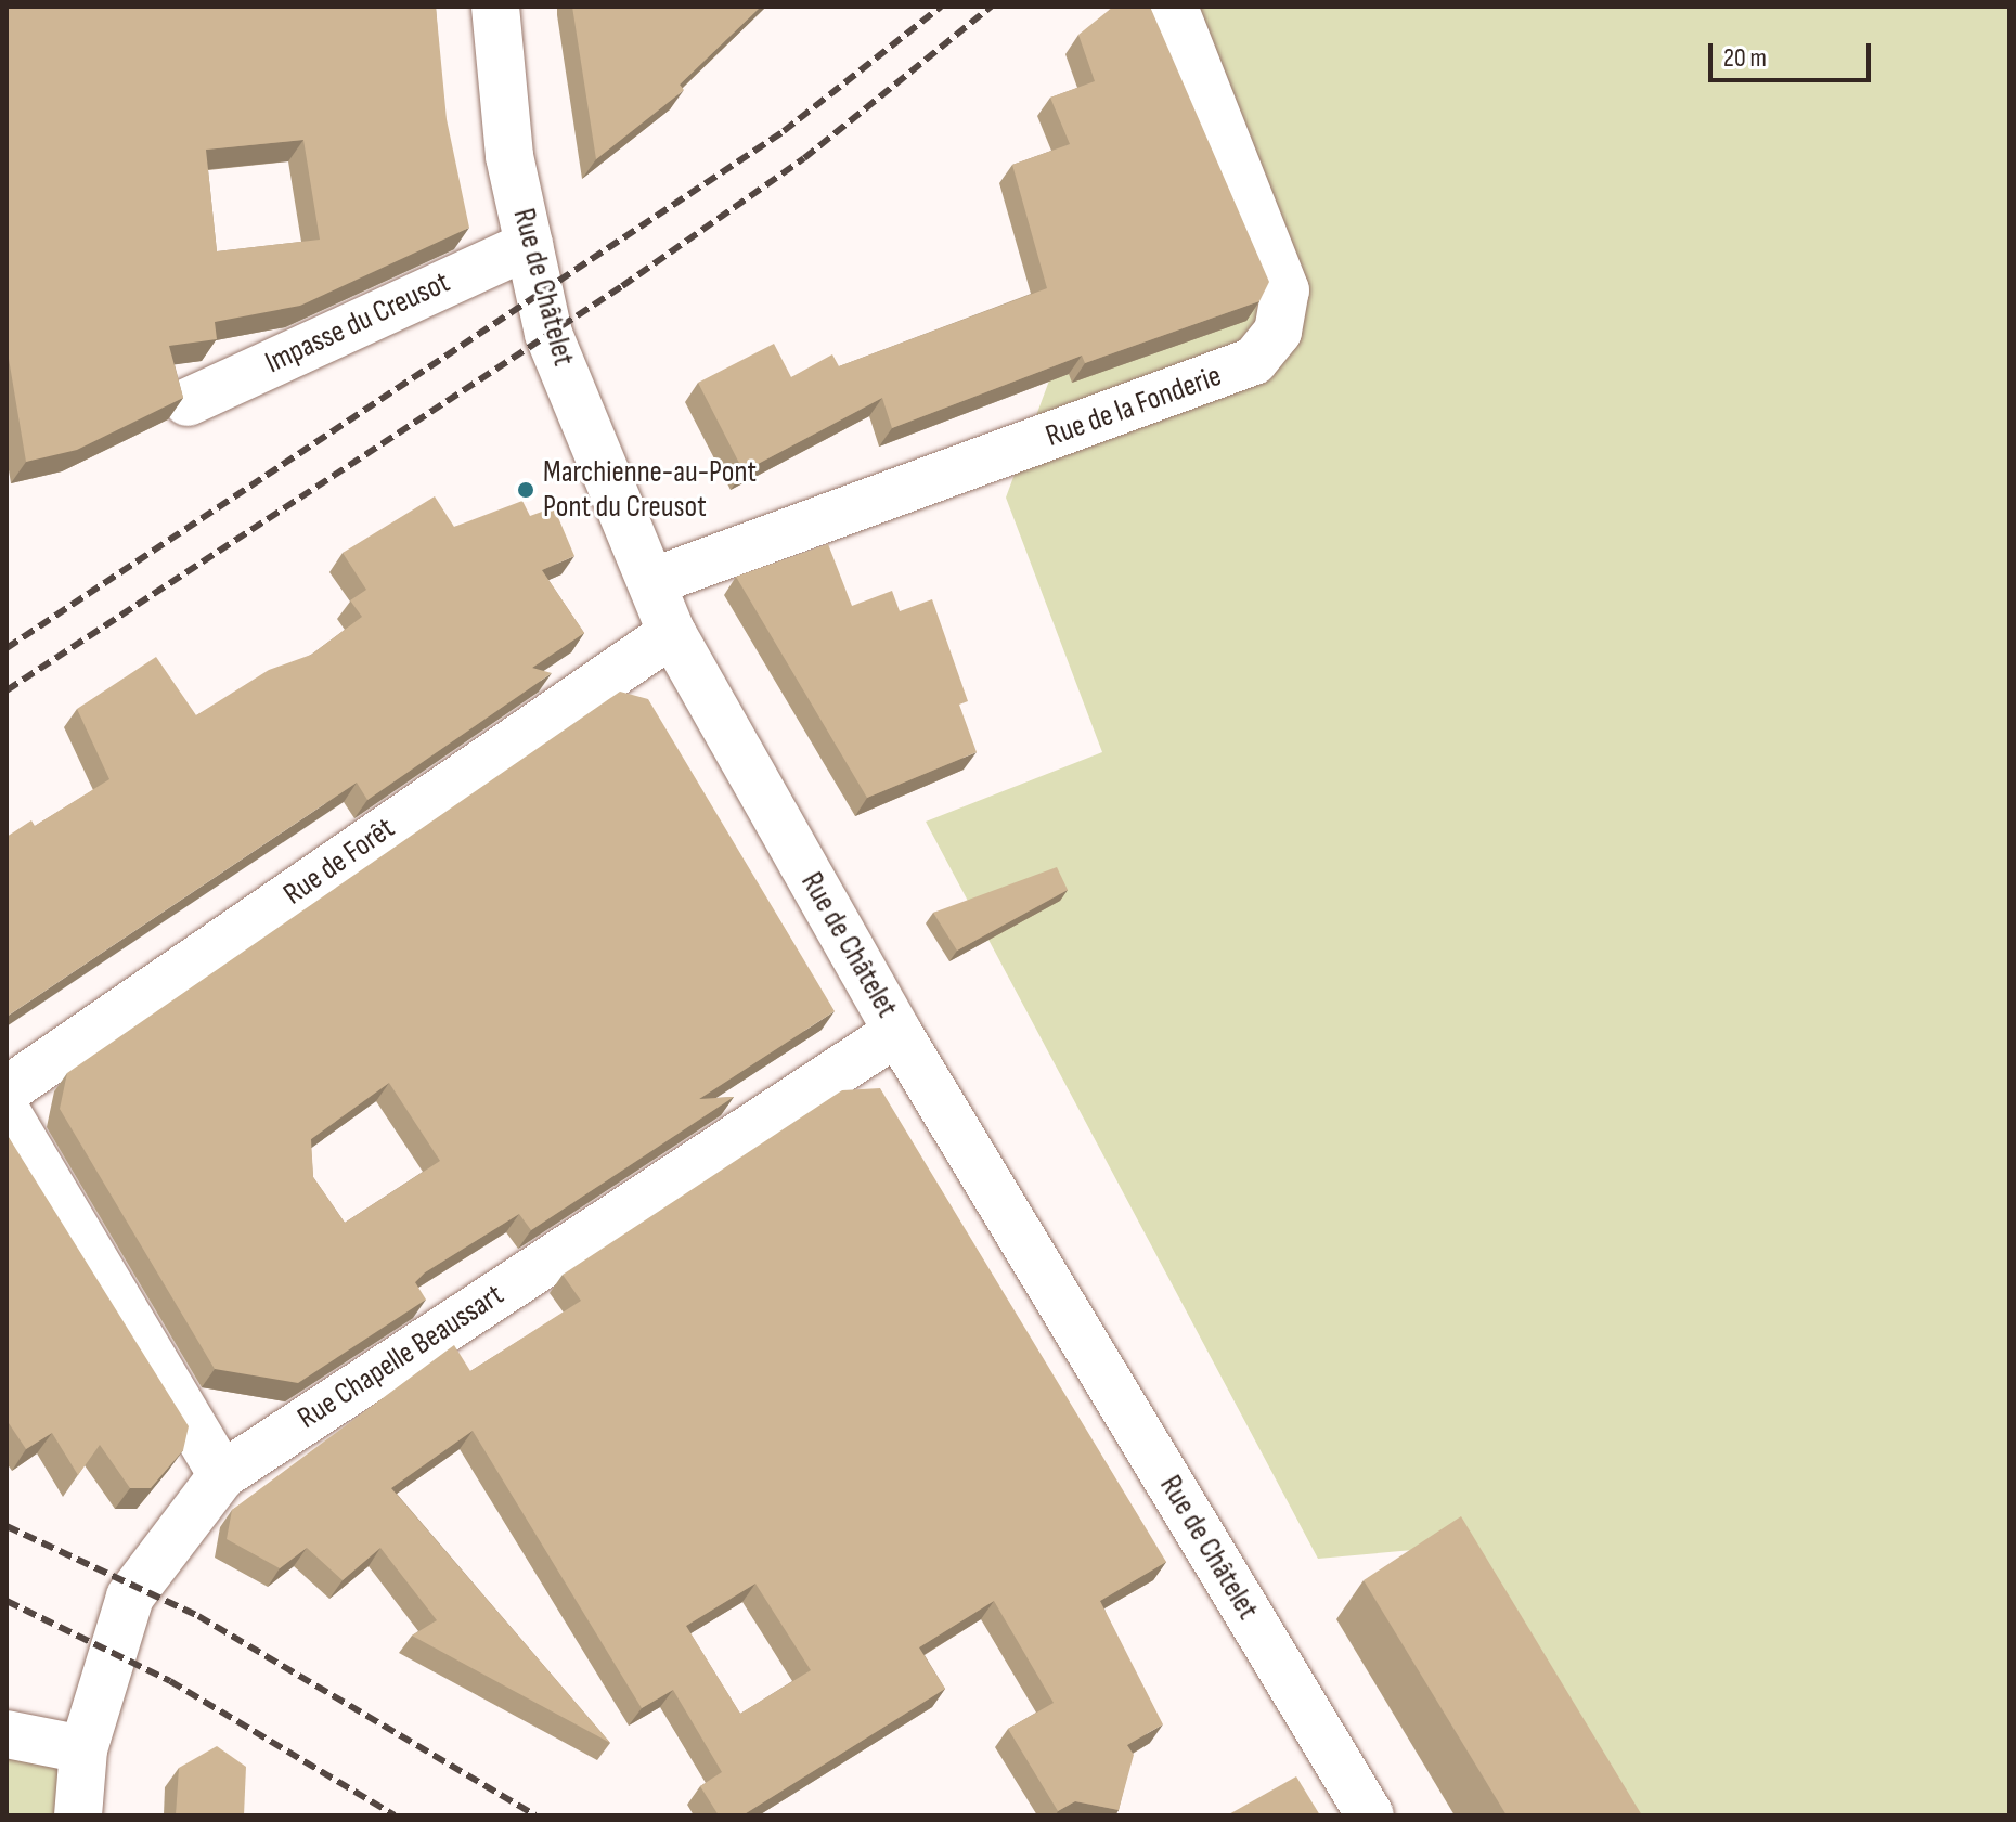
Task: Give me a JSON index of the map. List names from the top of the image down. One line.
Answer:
{"streets":{"street":["Rue de Châtelet","Impasse du Creusot","Rue de la Fonderie","Rue de Forêt","Rue Chapelle Beaussart"]},"crossings":[["Rue de Châtelet","Impasse du Creusot"],["Rue de Châtelet","Rue de la Fonderie"],["Rue de Châtelet","Rue de Forêt"],["Rue de Châtelet","Rue Chapelle Beaussart"]],"places":["Marchienne-au-Pont Pont du Creusot"],"scale_bar":"20 m"}
